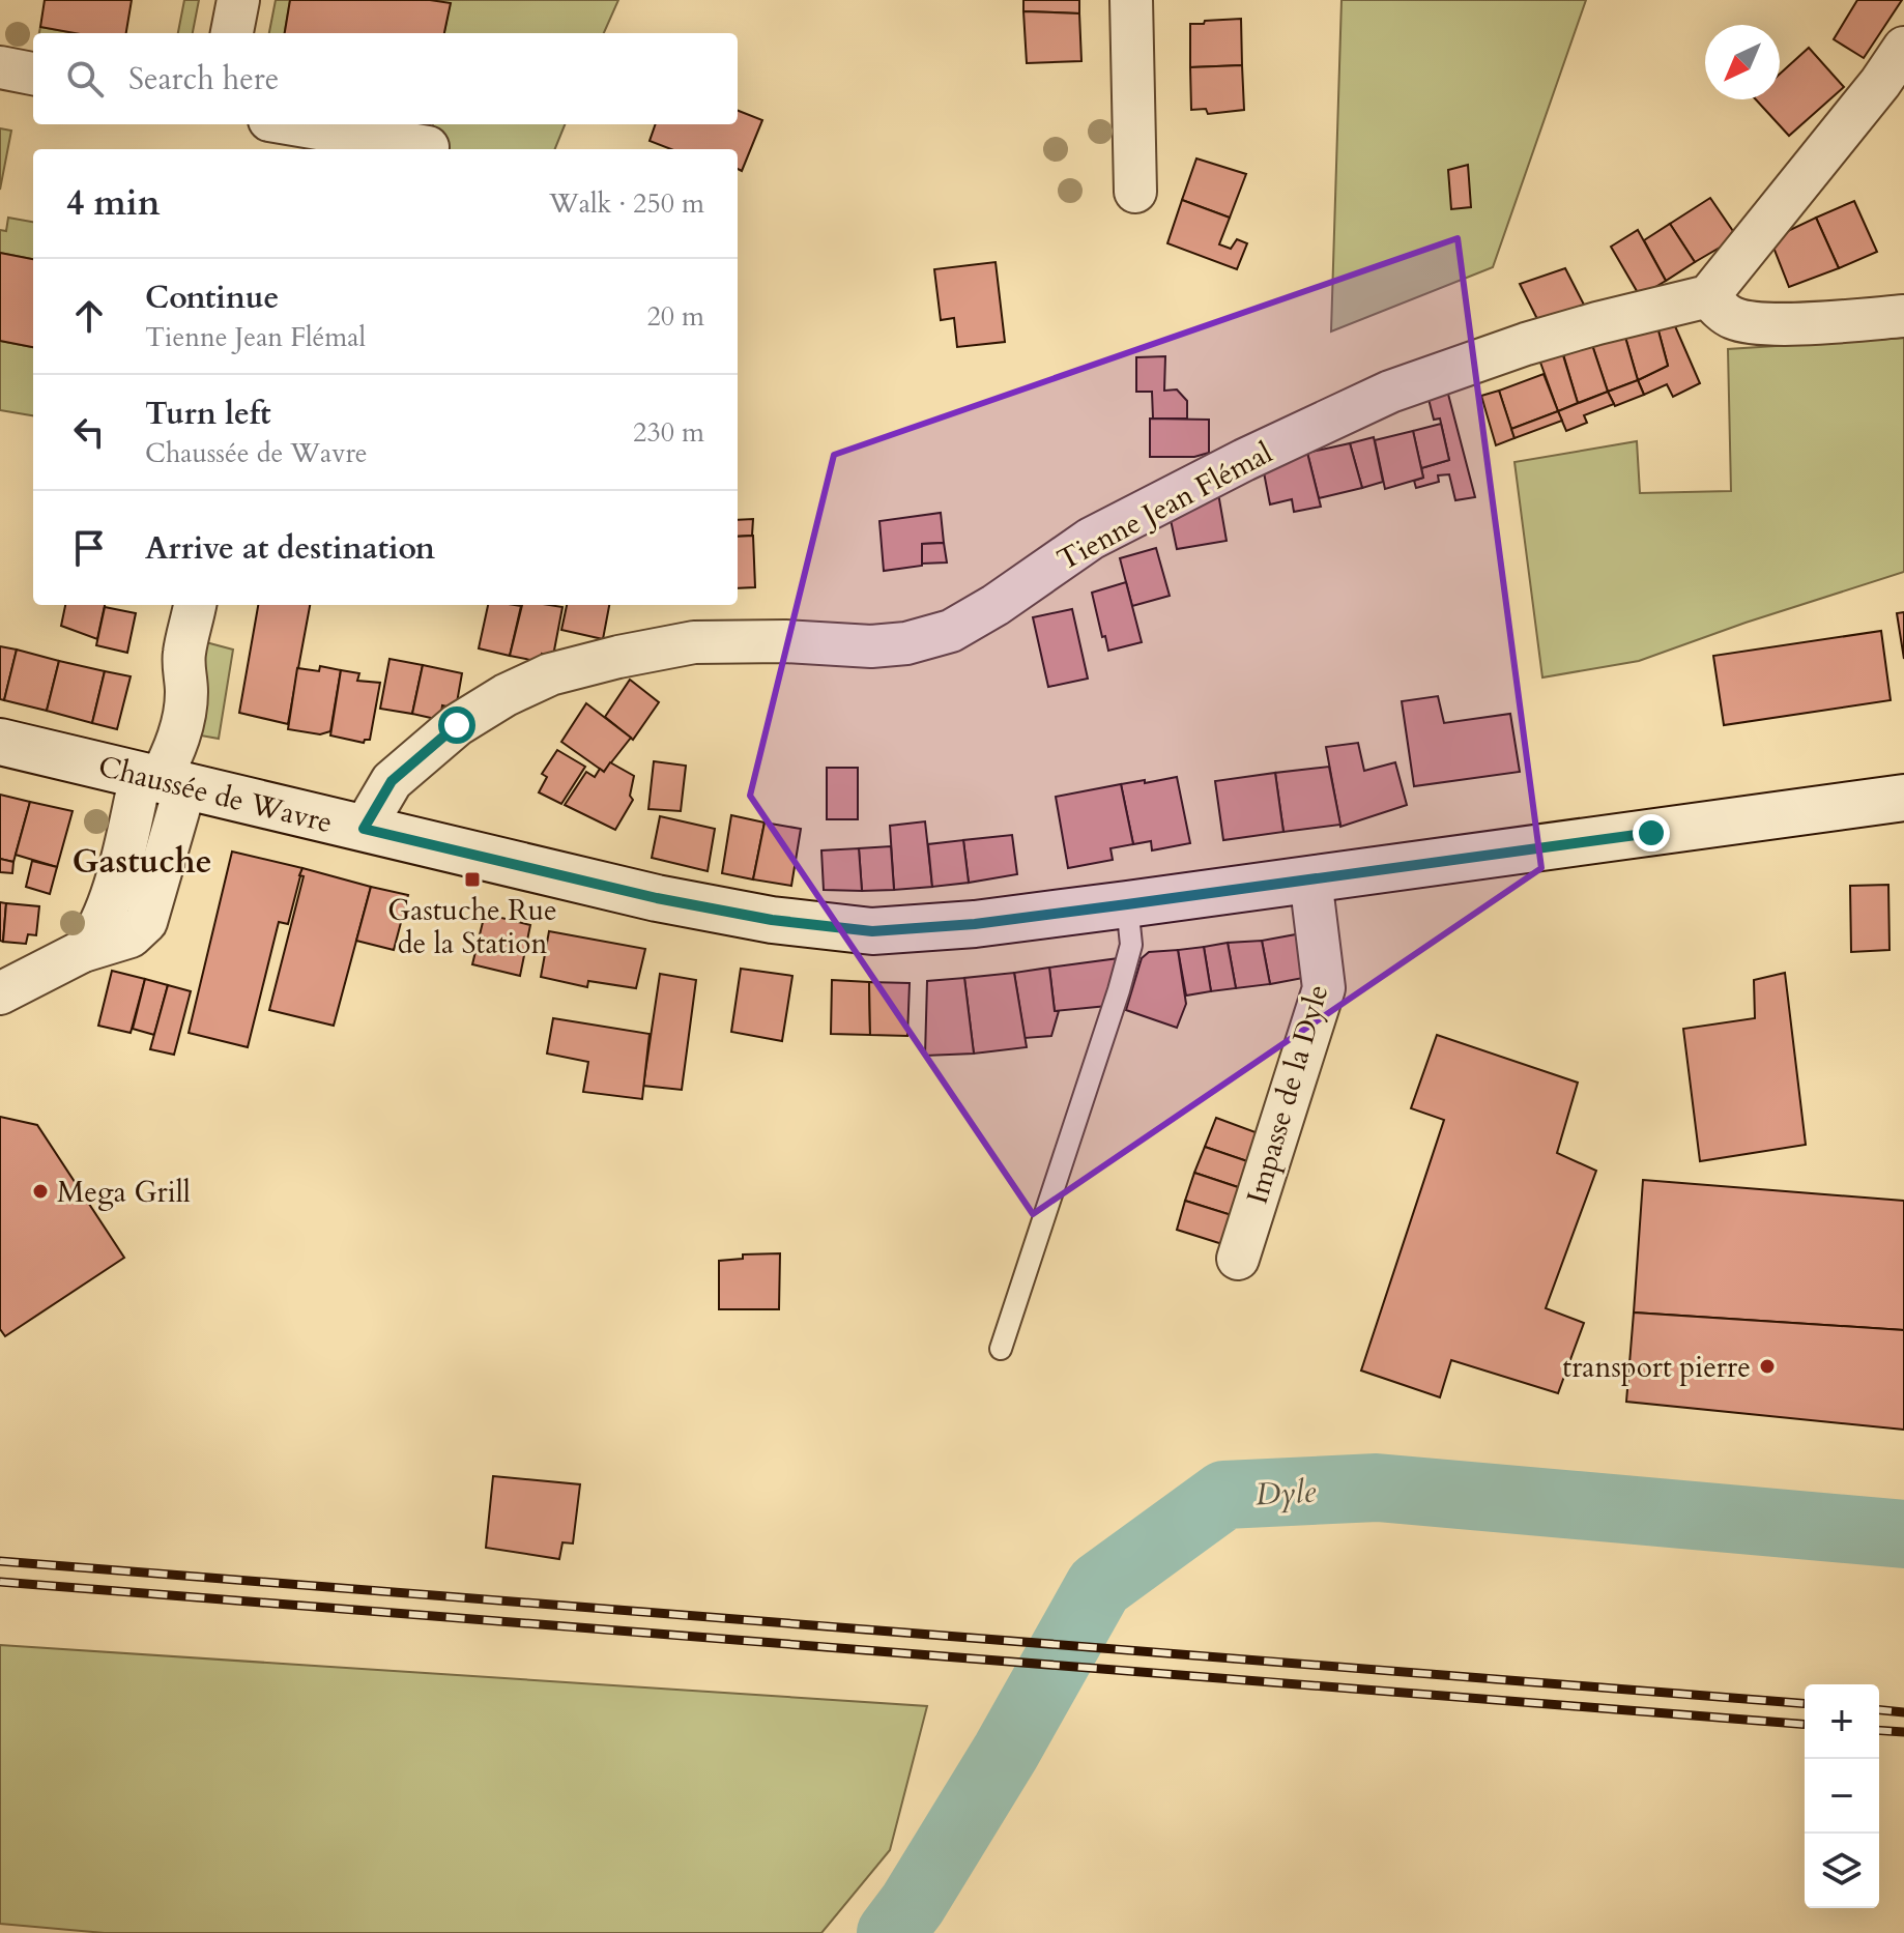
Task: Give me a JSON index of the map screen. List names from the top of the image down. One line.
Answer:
{"streets":{"main road":["Chaussée de Wavre"],"street":["Tienne Jean Flémal","Impasse de la Dyle"]},"crossings":[["Tienne Jean Flémal","Chaussée de Wavre"],["Chaussée de Wavre","Impasse de la Dyle"]],"districts":["Gastuche"],"water":["Dyle"],"places":{"transit":["Gastuche Rue de la Station"],"other":["Mega Grill","transport pierre"]},"north":"bottom left","page":{"search":"Search here","heading":["4 min","Walk · 250 m"],"list":[["Continue","Tienne Jean Flémal","20 m"],["Turn left","Chaussée de Wavre","230 m"],"Arrive at destination"],"map_buttons":["+","−"]}}
